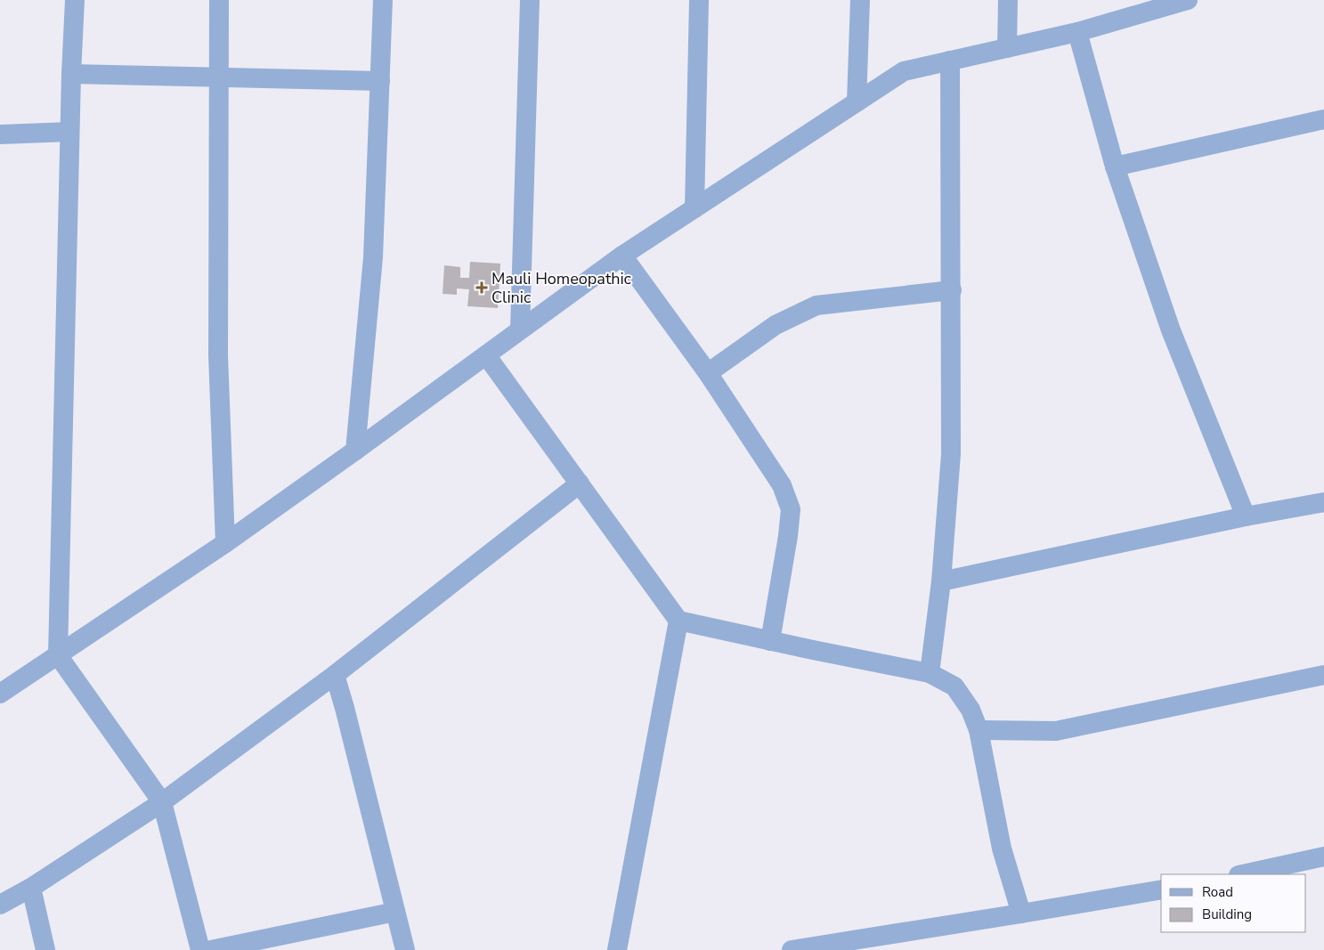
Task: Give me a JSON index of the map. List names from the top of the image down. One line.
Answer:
{"places":{"health":["Mauli Homeopathic Clinic"]},"legend":["Road","Building"]}
